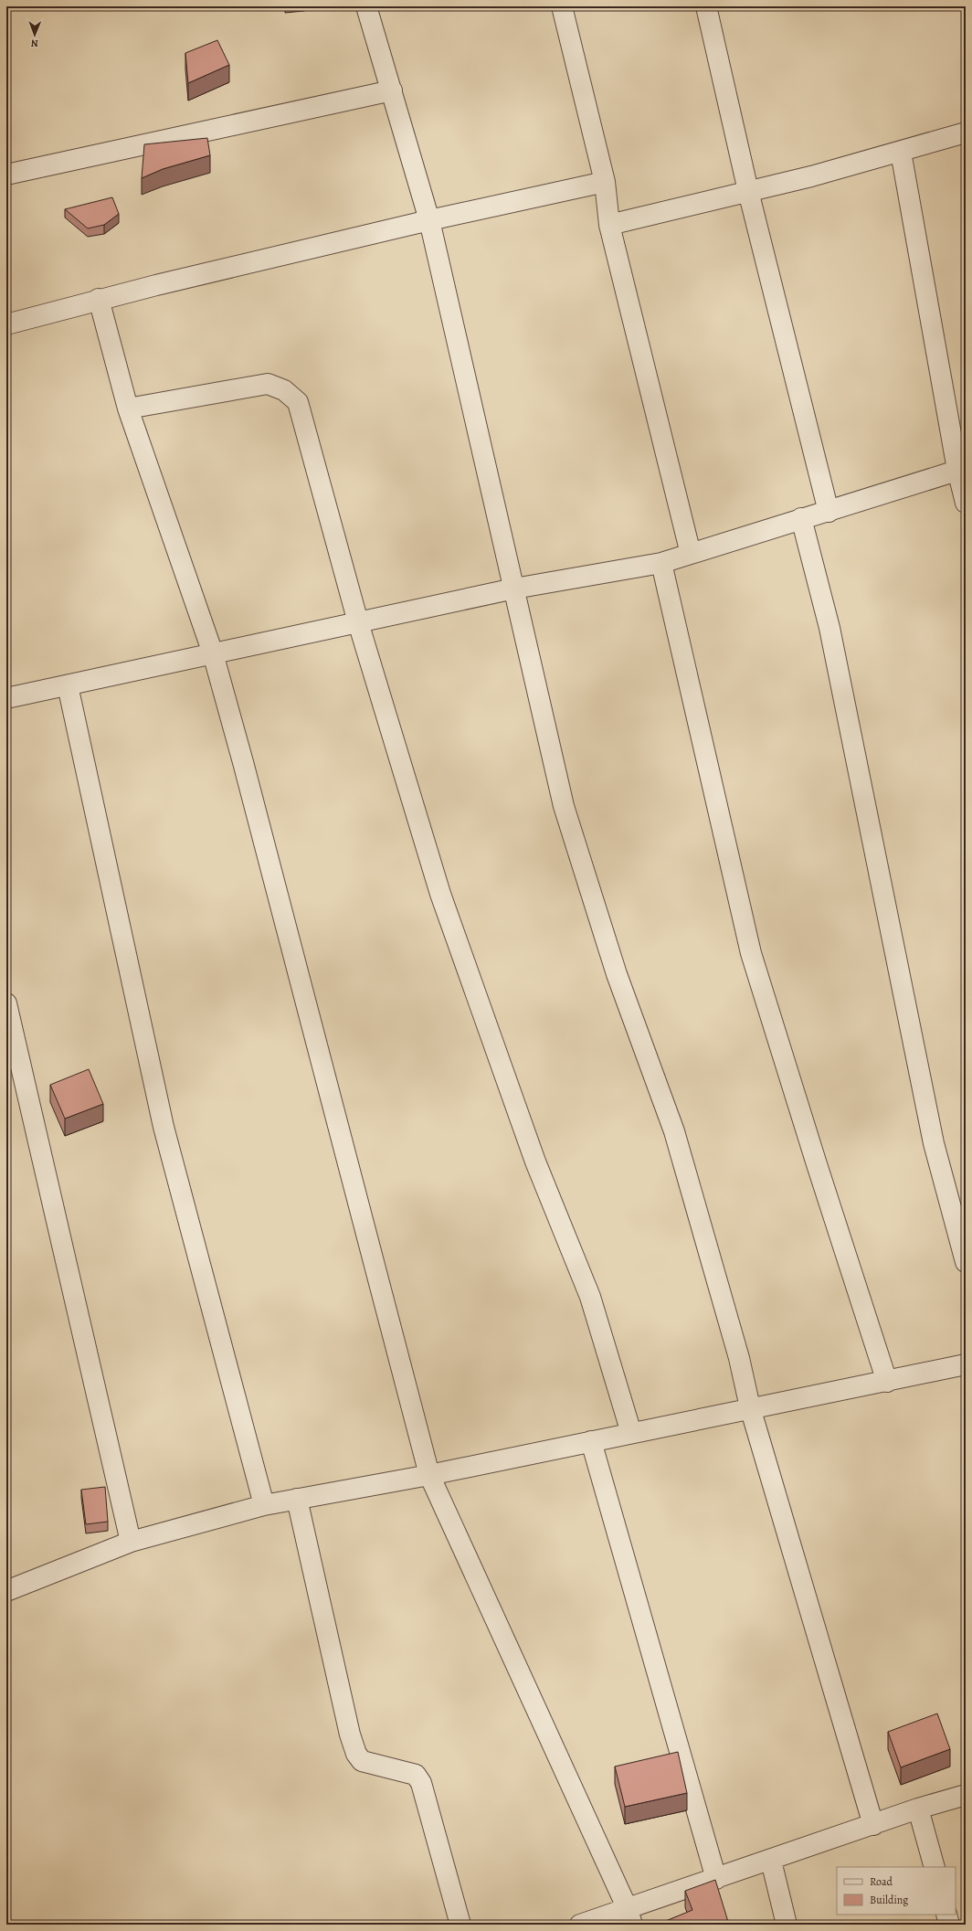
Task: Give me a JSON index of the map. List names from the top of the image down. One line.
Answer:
{"legend":["Road","Building"],"north":"bottom"}
